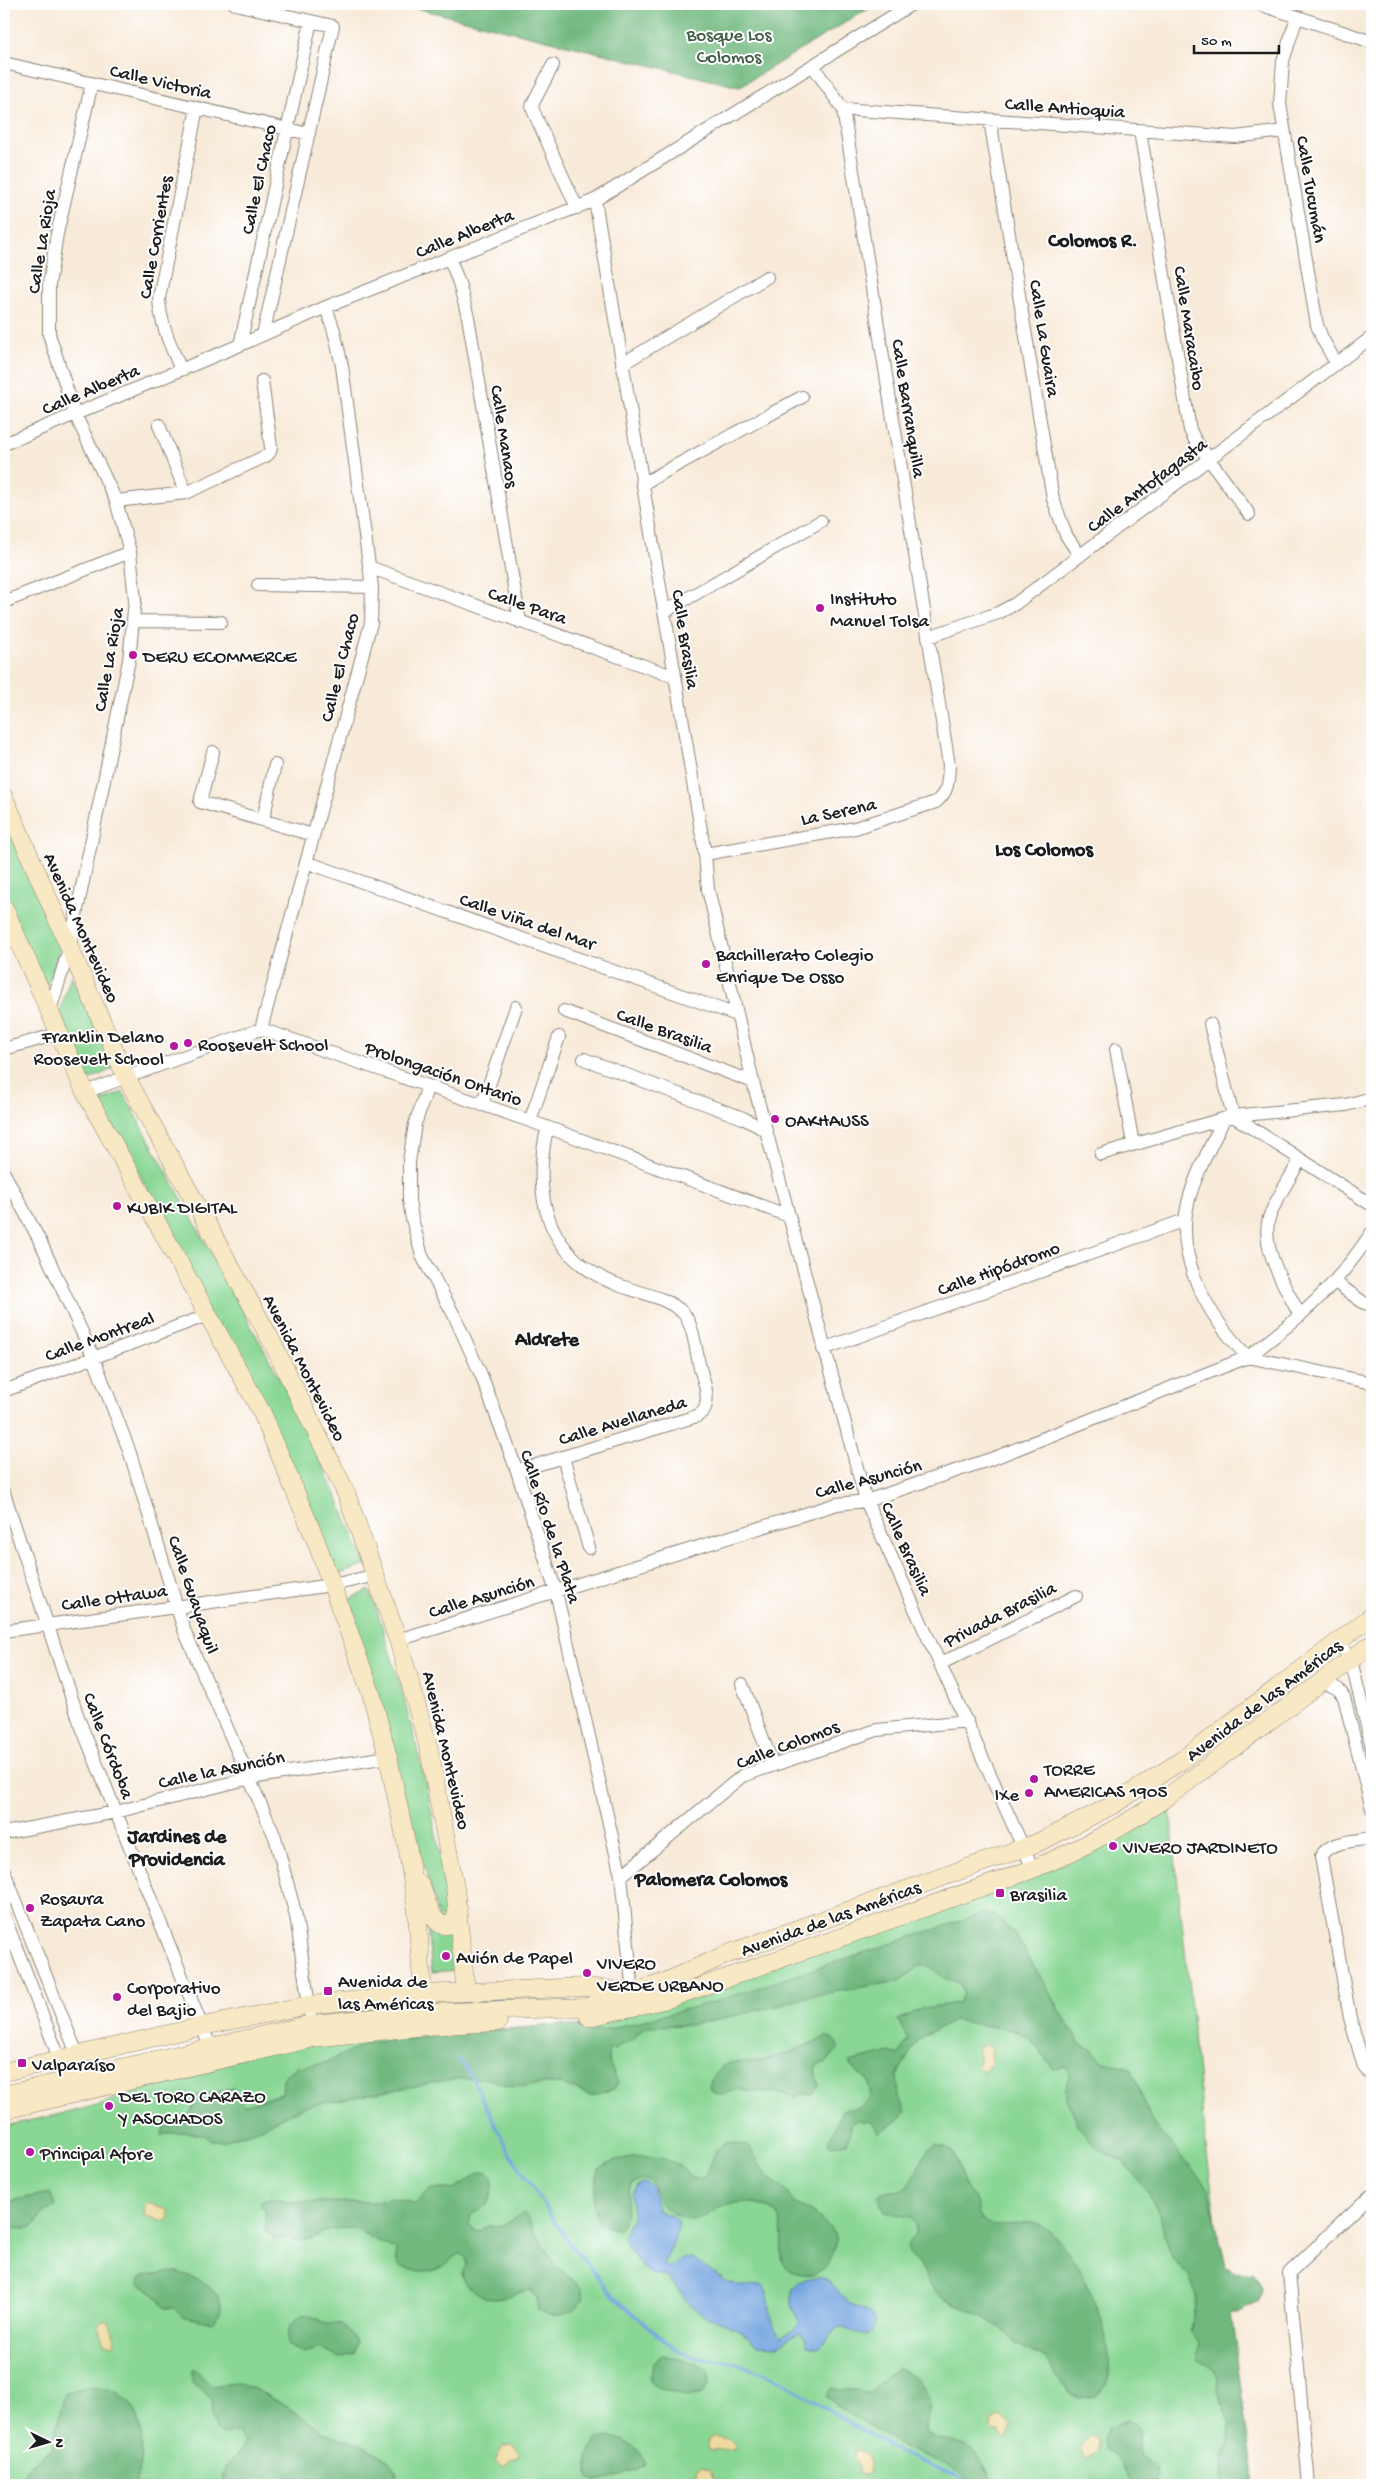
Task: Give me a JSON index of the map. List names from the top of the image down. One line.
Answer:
{"streets":{"main road":["Avenida Montevideo","Avenida de las Américas"],"street":["Calle Victoria","Calle Antioquia","Calle El Chaco","Calle Tucumán","Calle Alberta","Calle Corrientes","Calle La Rioja","Calle Maracaibo","Calle La Guaira","Calle Barranquilla","Calle Manaos","Calle Antofagasta","Calle Para","Calle Brasilia","La Serena","Calle Viña del Mar","Prolongación Ontario","Calle Hipódromo","Calle Montreal","Calle Avellaneda","Calle Asunción","Calle Río de la Plata","Calle Guayaquil","Calle Ottawa","Privada Brasilia","Calle Colomos","Calle Córdoba","Calle la Asunción"]},"crossings":[["Calle Victoria","Calle El Chaco"],["Calle Victoria","Calle Corrientes"],["Calle Victoria","Calle La Rioja"],["Calle Antioquia","Calle Tucumán"],["Calle Antioquia","Calle Maracaibo"],["Calle Antioquia","Calle La Guaira"],["Calle Antioquia","Calle Barranquilla"],["Calle El Chaco","Calle Alberta"],["Calle El Chaco","Calle Para"],["Calle El Chaco","Calle Viña del Mar"],["Calle El Chaco","Prolongación Ontario"],["Calle Tucumán","Calle Antofagasta"],["Calle Alberta","Calle Corrientes"],["Calle Alberta","Calle La Rioja"],["Calle Alberta","Calle Barranquilla"],["Calle Alberta","Calle Manaos"],["Calle Alberta","Calle Brasilia"],["Calle La Rioja","Avenida Montevideo"],["Calle Maracaibo","Calle Antofagasta"],["Calle La Guaira","Calle Antofagasta"],["Calle Barranquilla","Calle Antofagasta"],["Calle Barranquilla","La Serena"],["Calle Manaos","Calle Para"],["Calle Para","Calle Brasilia"],["Calle Brasilia","La Serena"],["Calle Brasilia","Calle Viña del Mar"],["Calle Brasilia","Prolongación Ontario"],["Calle Brasilia","Calle Hipódromo"],["Calle Brasilia","Calle Asunción"],["Calle Brasilia","Privada Brasilia"],["Calle Brasilia","Avenida de las Américas"],["Calle Brasilia","Calle Colomos"],["Avenida Montevideo","Calle Asunción"],["Avenida Montevideo","Calle Ottawa"],["Avenida Montevideo","Avenida de las Américas"],["Prolongación Ontario","Calle Avellaneda"],["Prolongación Ontario","Calle Río de la Plata"],["Calle Montreal","Calle Guayaquil"],["Calle Avellaneda","Calle Río de la Plata"],["Calle Asunción","Calle Río de la Plata"],["Calle Río de la Plata","Avenida de las Américas"],["Calle Río de la Plata","Calle Colomos"],["Calle Guayaquil","Calle Ottawa"],["Calle Guayaquil","Avenida de las Américas"],["Calle Guayaquil","Calle la Asunción"],["Calle Ottawa","Calle Córdoba"],["Avenida de las Américas","Calle Córdoba"],["Calle Córdoba","Calle la Asunción"]],"districts":["Colomos R.","Los Colomos","Aldrete","Jardines de Providencia","Palomera Colomos"],"parks":["Bosque Los Colomos"],"places":{"other":["Instituto Manuel Tolsa","DERU ECOMMERCE","Bachillerato Colegio Enrique De Osso","Roosevelt School","Franklin Delano Roosevelt School","OAKHAUSS","KUBIK DIGITAL","TORRE AMERICAS 1905","IXe","VIVERO JARDINETO","Rosaura Zapata Cano","Avión de Papel","VIVERO VERDE URBANO","Corporativo del Bajio","DEL TORO CARAZO Y ASOCIADOS","Principal Afore"],"transit":["Brasilia","Avenida de las Américas","Valparaíso"]},"scale_bar":"50 m","north":"right"}
